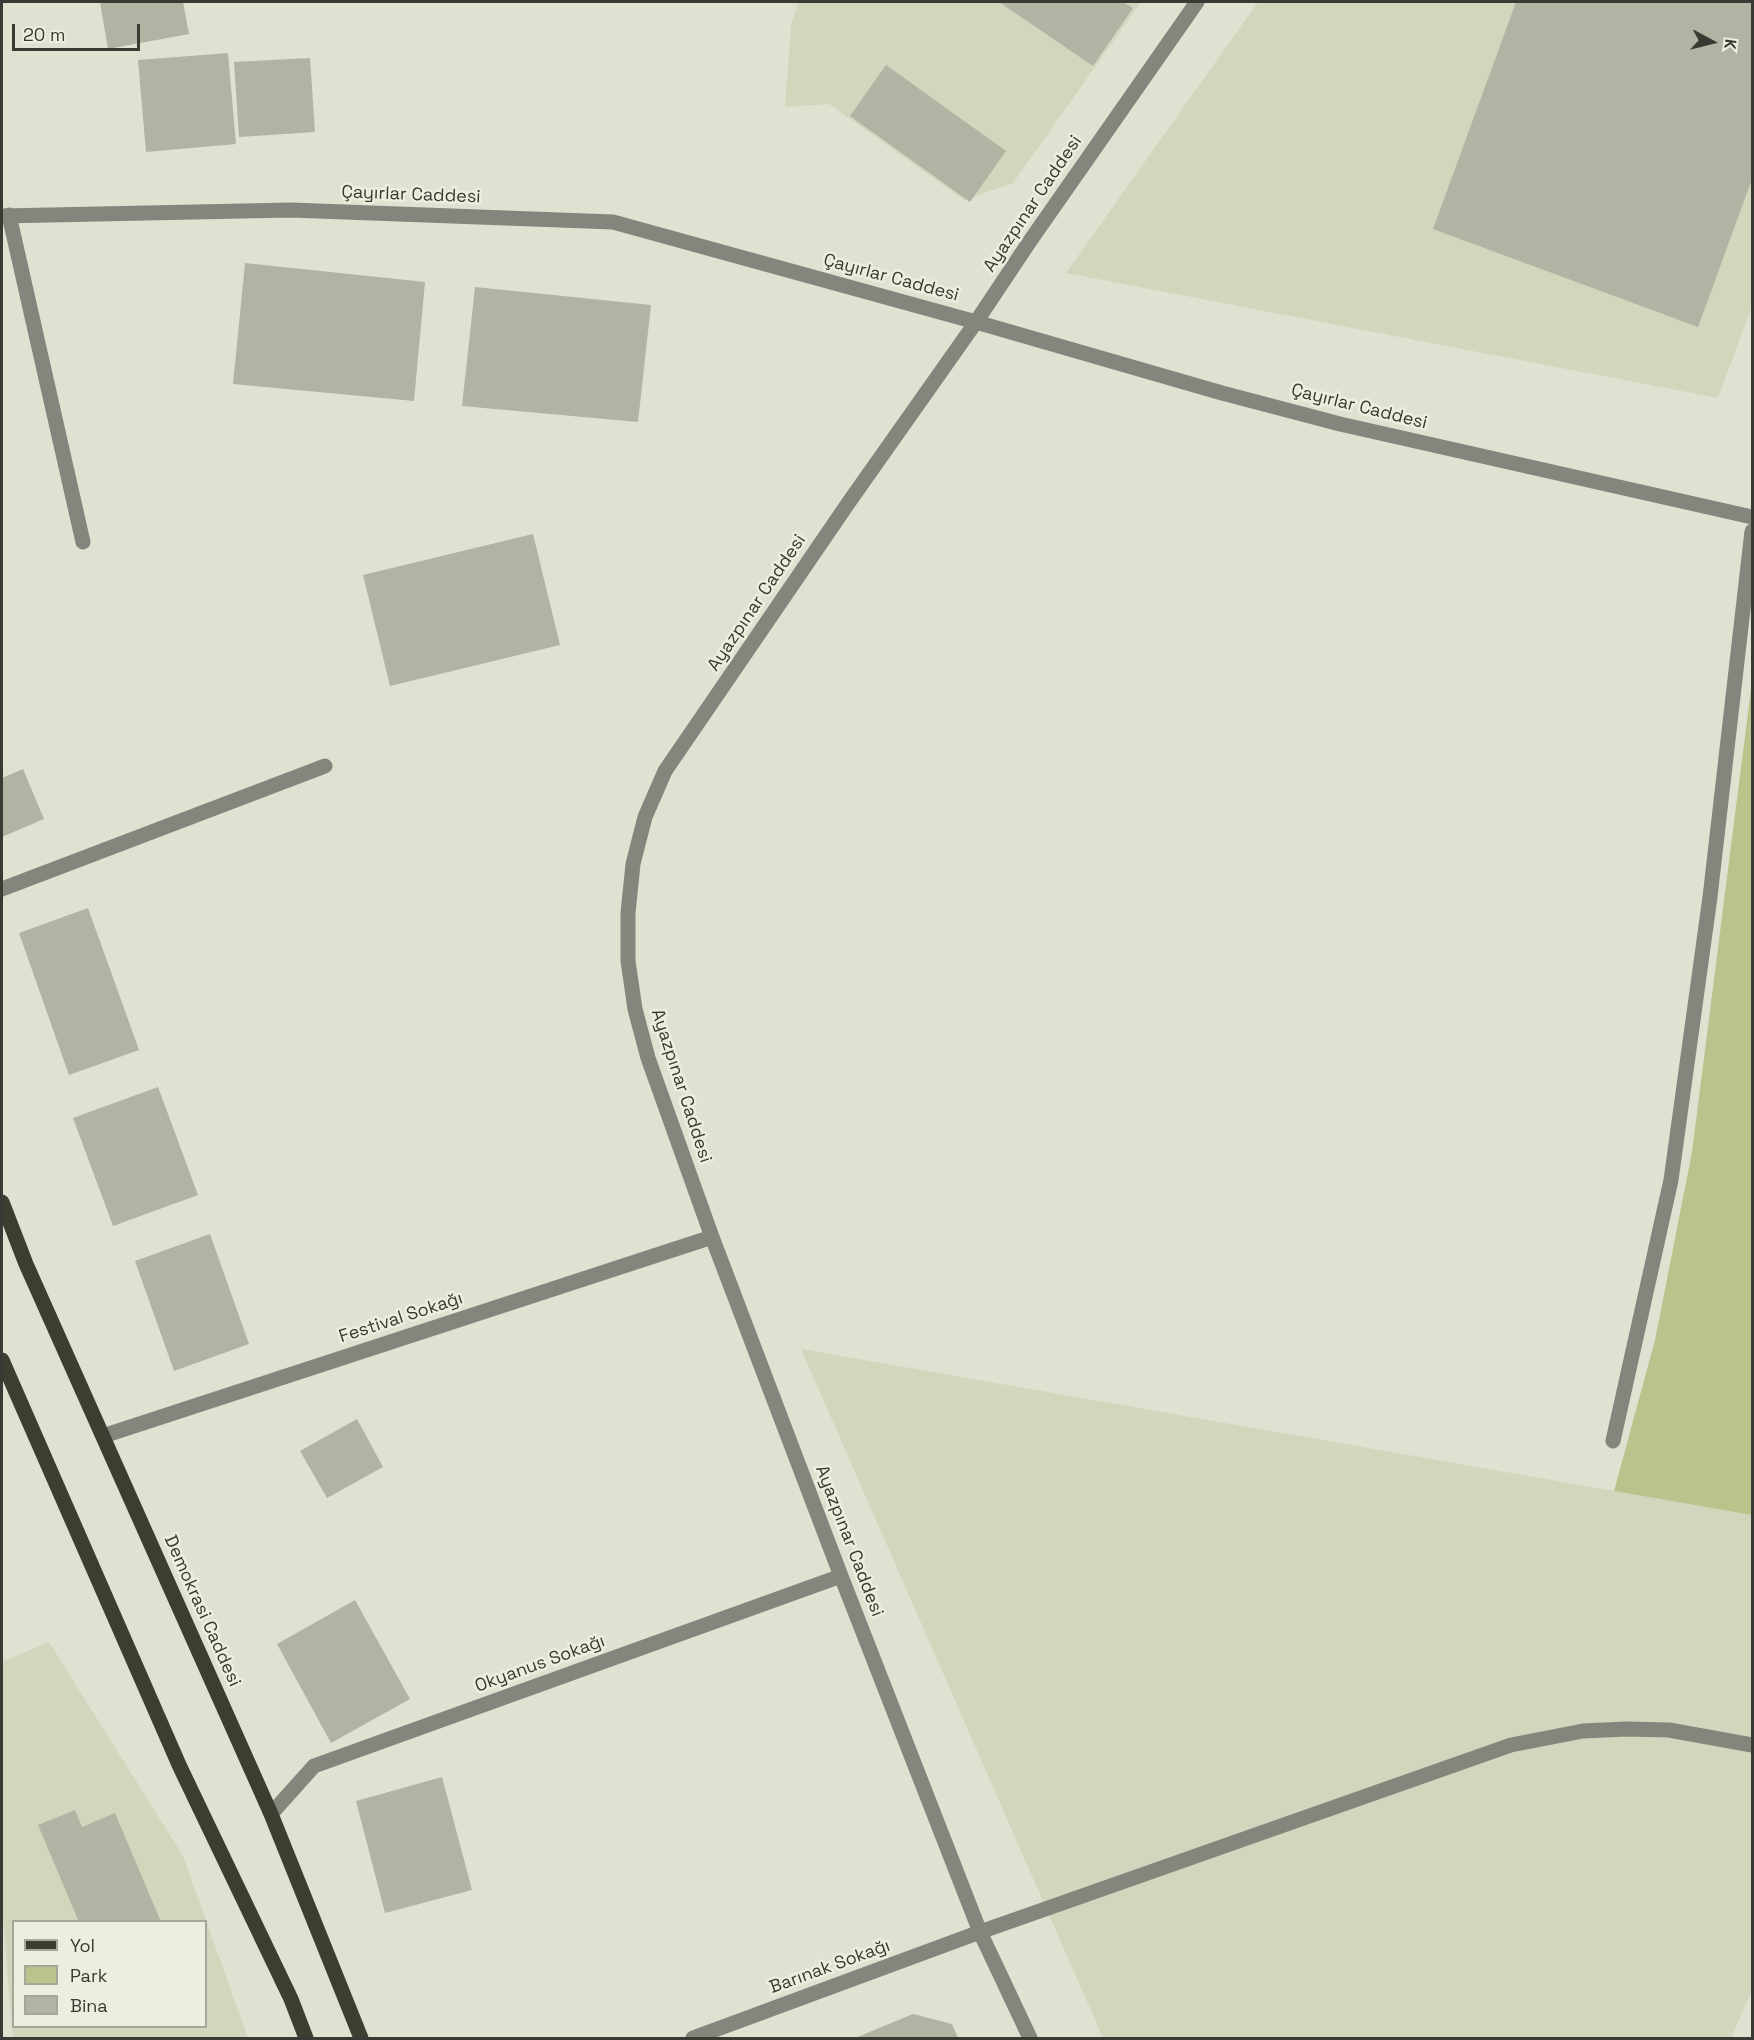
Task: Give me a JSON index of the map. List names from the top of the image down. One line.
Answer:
{"streets":{"main road":["Demokrasi Caddesi"],"street":["Çayırlar Caddesi","Ayazpınar Caddesi","Festival Sokağı","Okyanus Sokağı","Barınak Sokağı"]},"crossings":[["Çayırlar Caddesi","Ayazpınar Caddesi"],["Ayazpınar Caddesi","Festival Sokağı"],["Ayazpınar Caddesi","Okyanus Sokağı"],["Ayazpınar Caddesi","Barınak Sokağı"],["Festival Sokağı","Demokrasi Caddesi"],["Demokrasi Caddesi","Okyanus Sokağı"]],"legend":["Yol","Park","Bina"],"scale_bar":"20 m","north":"right"}
